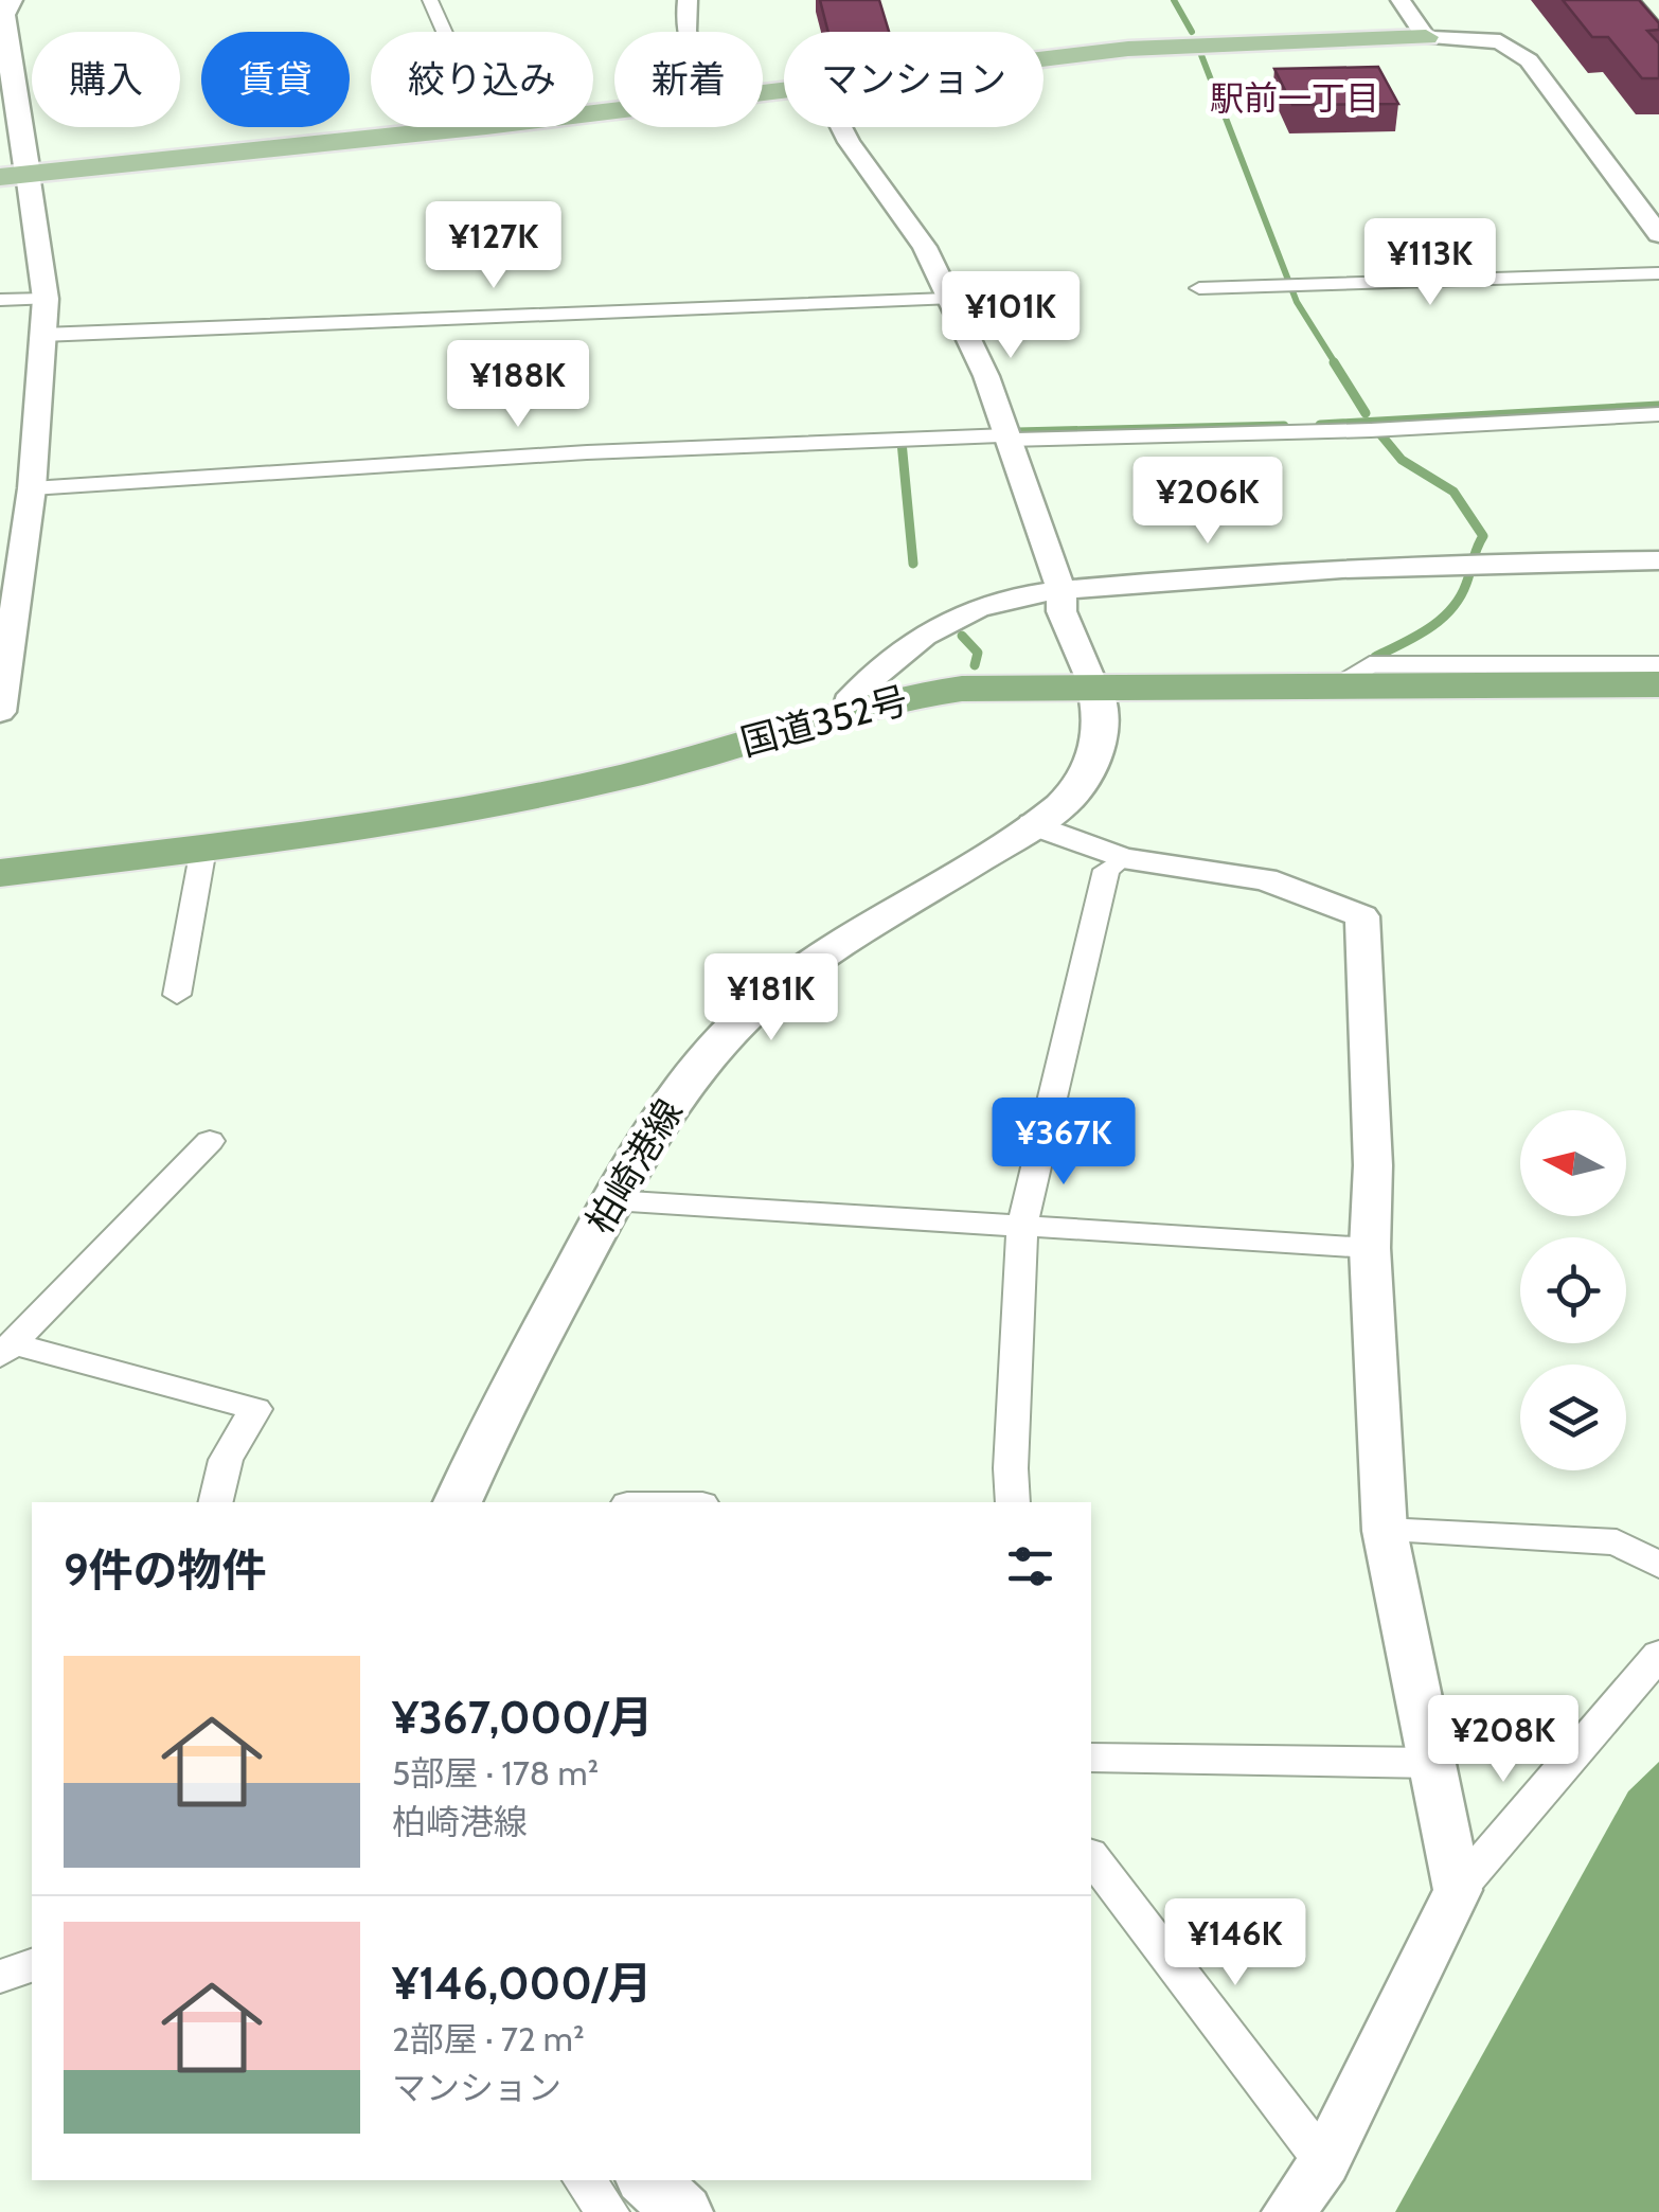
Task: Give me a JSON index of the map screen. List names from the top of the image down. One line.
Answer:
{"streets":{"highway":["国道352号"],"main road":["柏崎港線"]},"crossings":[["国道352号","柏崎港線"]],"districts":["駅前一丁目"],"north":"left","page":{"chip":["購入","賃貸","絞り込み","新着","マンション"],"price":["¥127K","¥113K","¥101K","¥188K","¥206K","¥181K","¥367K","¥208K","¥146K"],"heading":"9件の物件","list":[{"name":"¥367,000/月","note":"5部屋 · 178 m² · 柏崎港線"},{"name":"¥146,000/月","note":"2部屋 · 72 m² · マンション"}]}}
